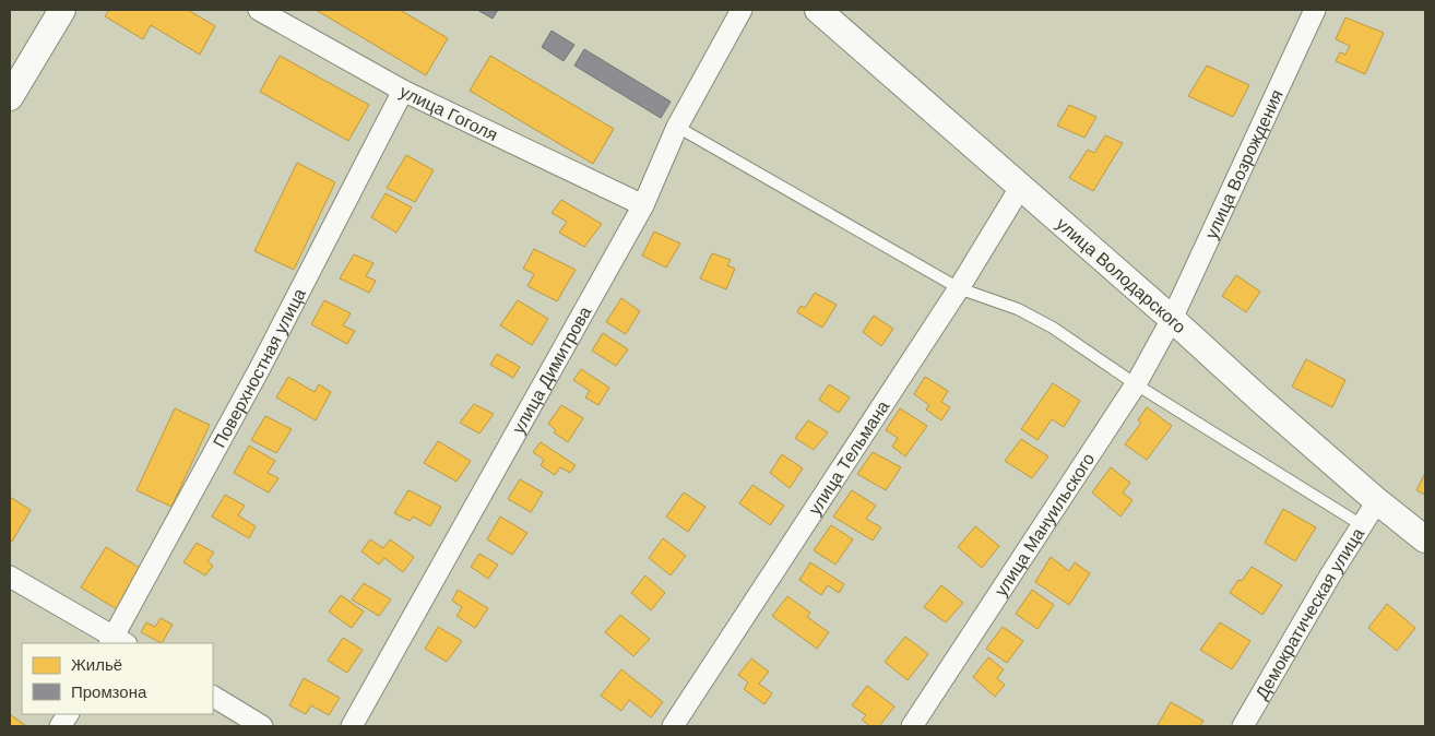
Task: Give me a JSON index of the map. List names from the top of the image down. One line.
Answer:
{"streets":{"street":["улица Гоголя","улица Возрождения","улица Володарского","Поверхностная улица","улица Димитрова","улица Тельмана","улица Мануильского","Демократическая улица"]},"crossings":[["улица Гоголя","Поверхностная улица"],["улица Гоголя","улица Димитрова"],["улица Возрождения","улица Володарского"],["улица Возрождения","улица Мануильского"],["улица Володарского","улица Тельмана"],["улица Володарского","улица Мануильского"],["улица Володарского","Демократическая улица"]],"legend":["Жильё","Промзона"]}
